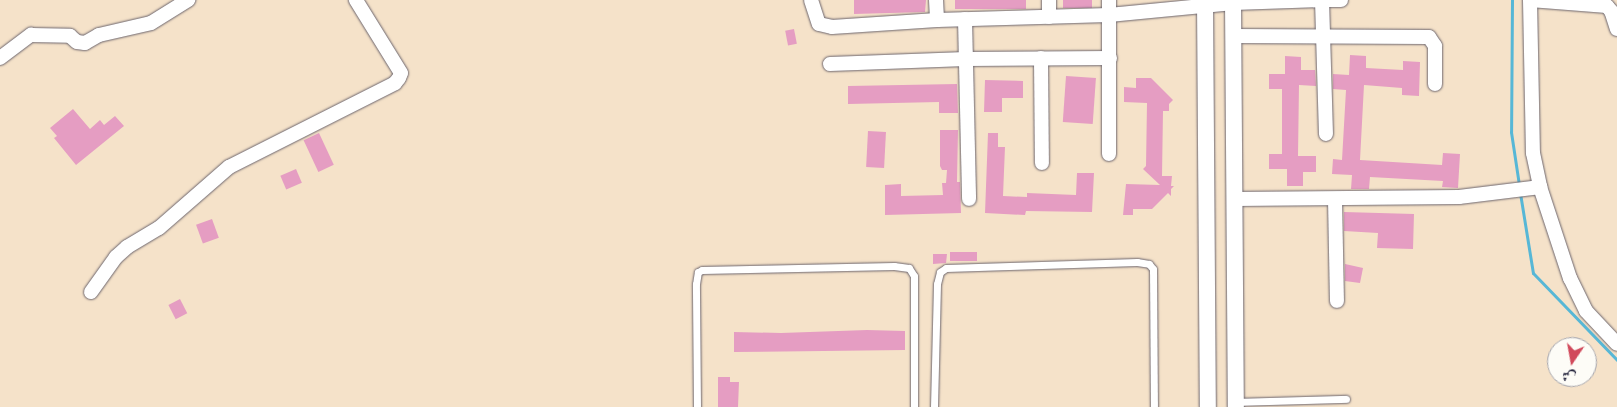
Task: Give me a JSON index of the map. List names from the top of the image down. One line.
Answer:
{"north":"bottom"}
